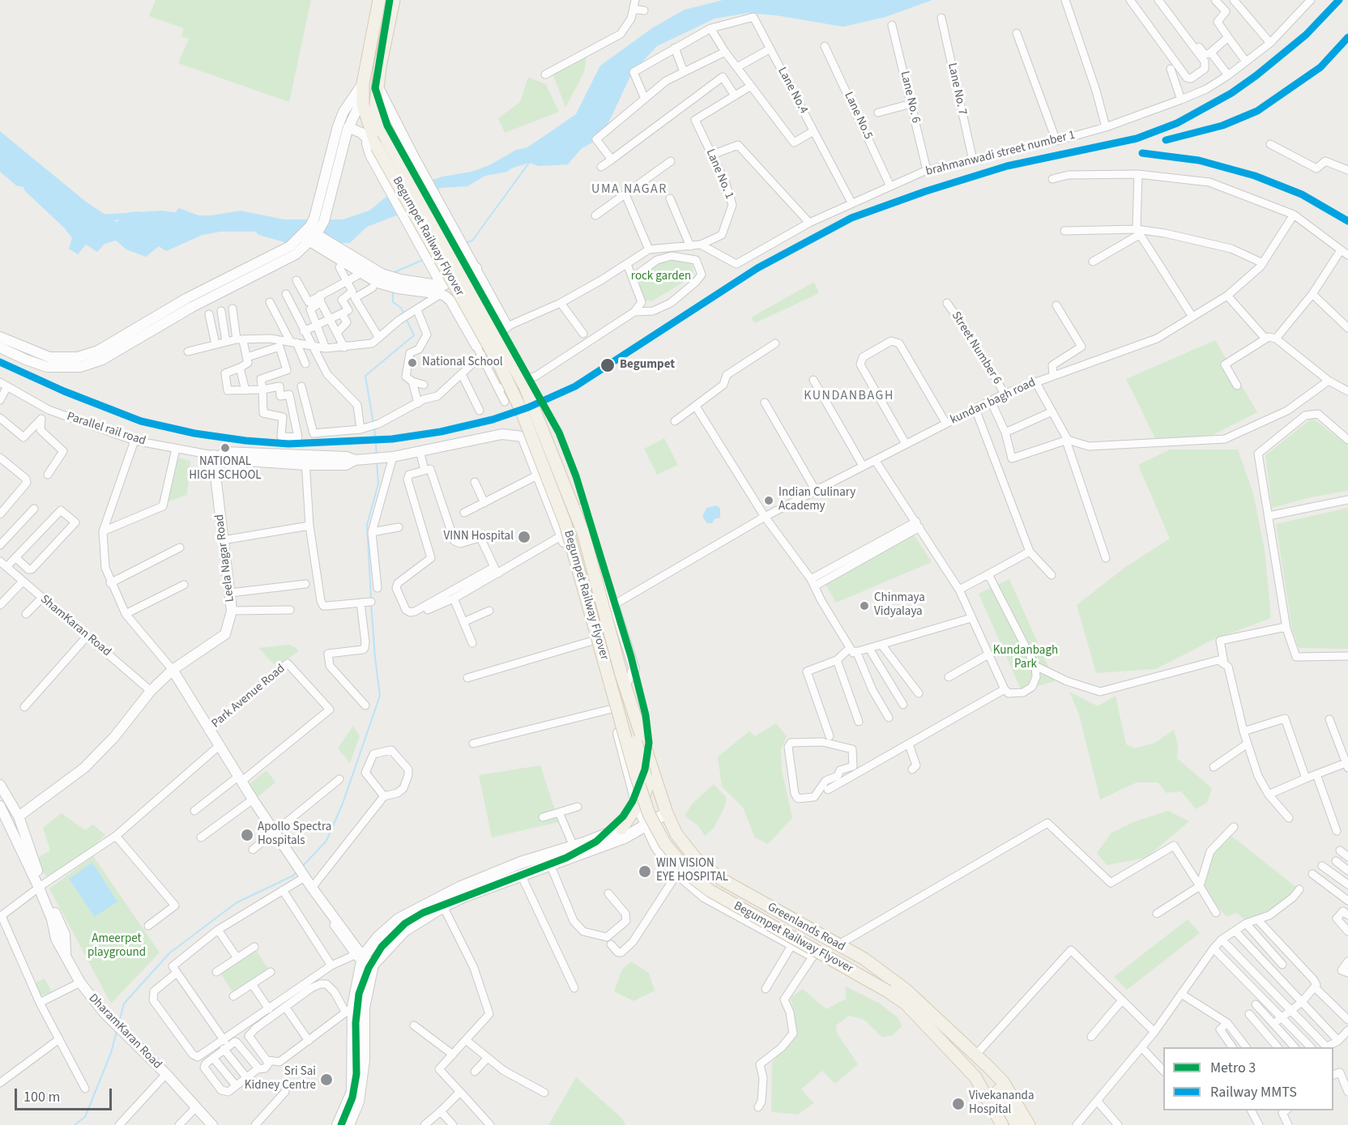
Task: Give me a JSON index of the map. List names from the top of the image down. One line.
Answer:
{"streets":{"main road":["Begumpet Railway Flyover","Greenlands Road"],"street":["Lane No. 7","Lane No.4","Lane No. 6","Lane No.5","brahmanwadi street number 1","Lane No. 1","Street Number 6","kundan bagh road","Parallel rail road","Leela Nagar Road","ShamKaran Road","Park Avenue Road","DharamKaran Road"]},"crossings":[["Lane No. 7","brahmanwadi street number 1"],["Lane No.4","brahmanwadi street number 1"],["Lane No. 6","brahmanwadi street number 1"],["Lane No.5","brahmanwadi street number 1"],["brahmanwadi street number 1","Lane No. 1"],["Begumpet Railway Flyover","Greenlands Road"],["Street Number 6","kundan bagh road"],["Parallel rail road","Leela Nagar Road"],["Parallel rail road","Greenlands Road"],["Leela Nagar Road","ShamKaran Road"],["Leela Nagar Road","DharamKaran Road"]],"districts":["UMA NAGAR","KUNDANBAGH"],"parks":["rock garden","Kundanbagh Park","Ameerpet playground"],"places":["National School","Begumpet","NATIONAL HIGH SCHOOL","Indian Culinary Academy","VINN Hospital","Chinmaya Vidyalaya","Apollo Spectra Hospitals","WIN VISION EYE HOSPITAL","Sri Sai Kidney Centre","Vivekananda Hospital"],"lines":["metro line 3","rail line MMTS"],"legend":["Metro 3","Railway MMTS"],"scale_bar":"100 m"}
